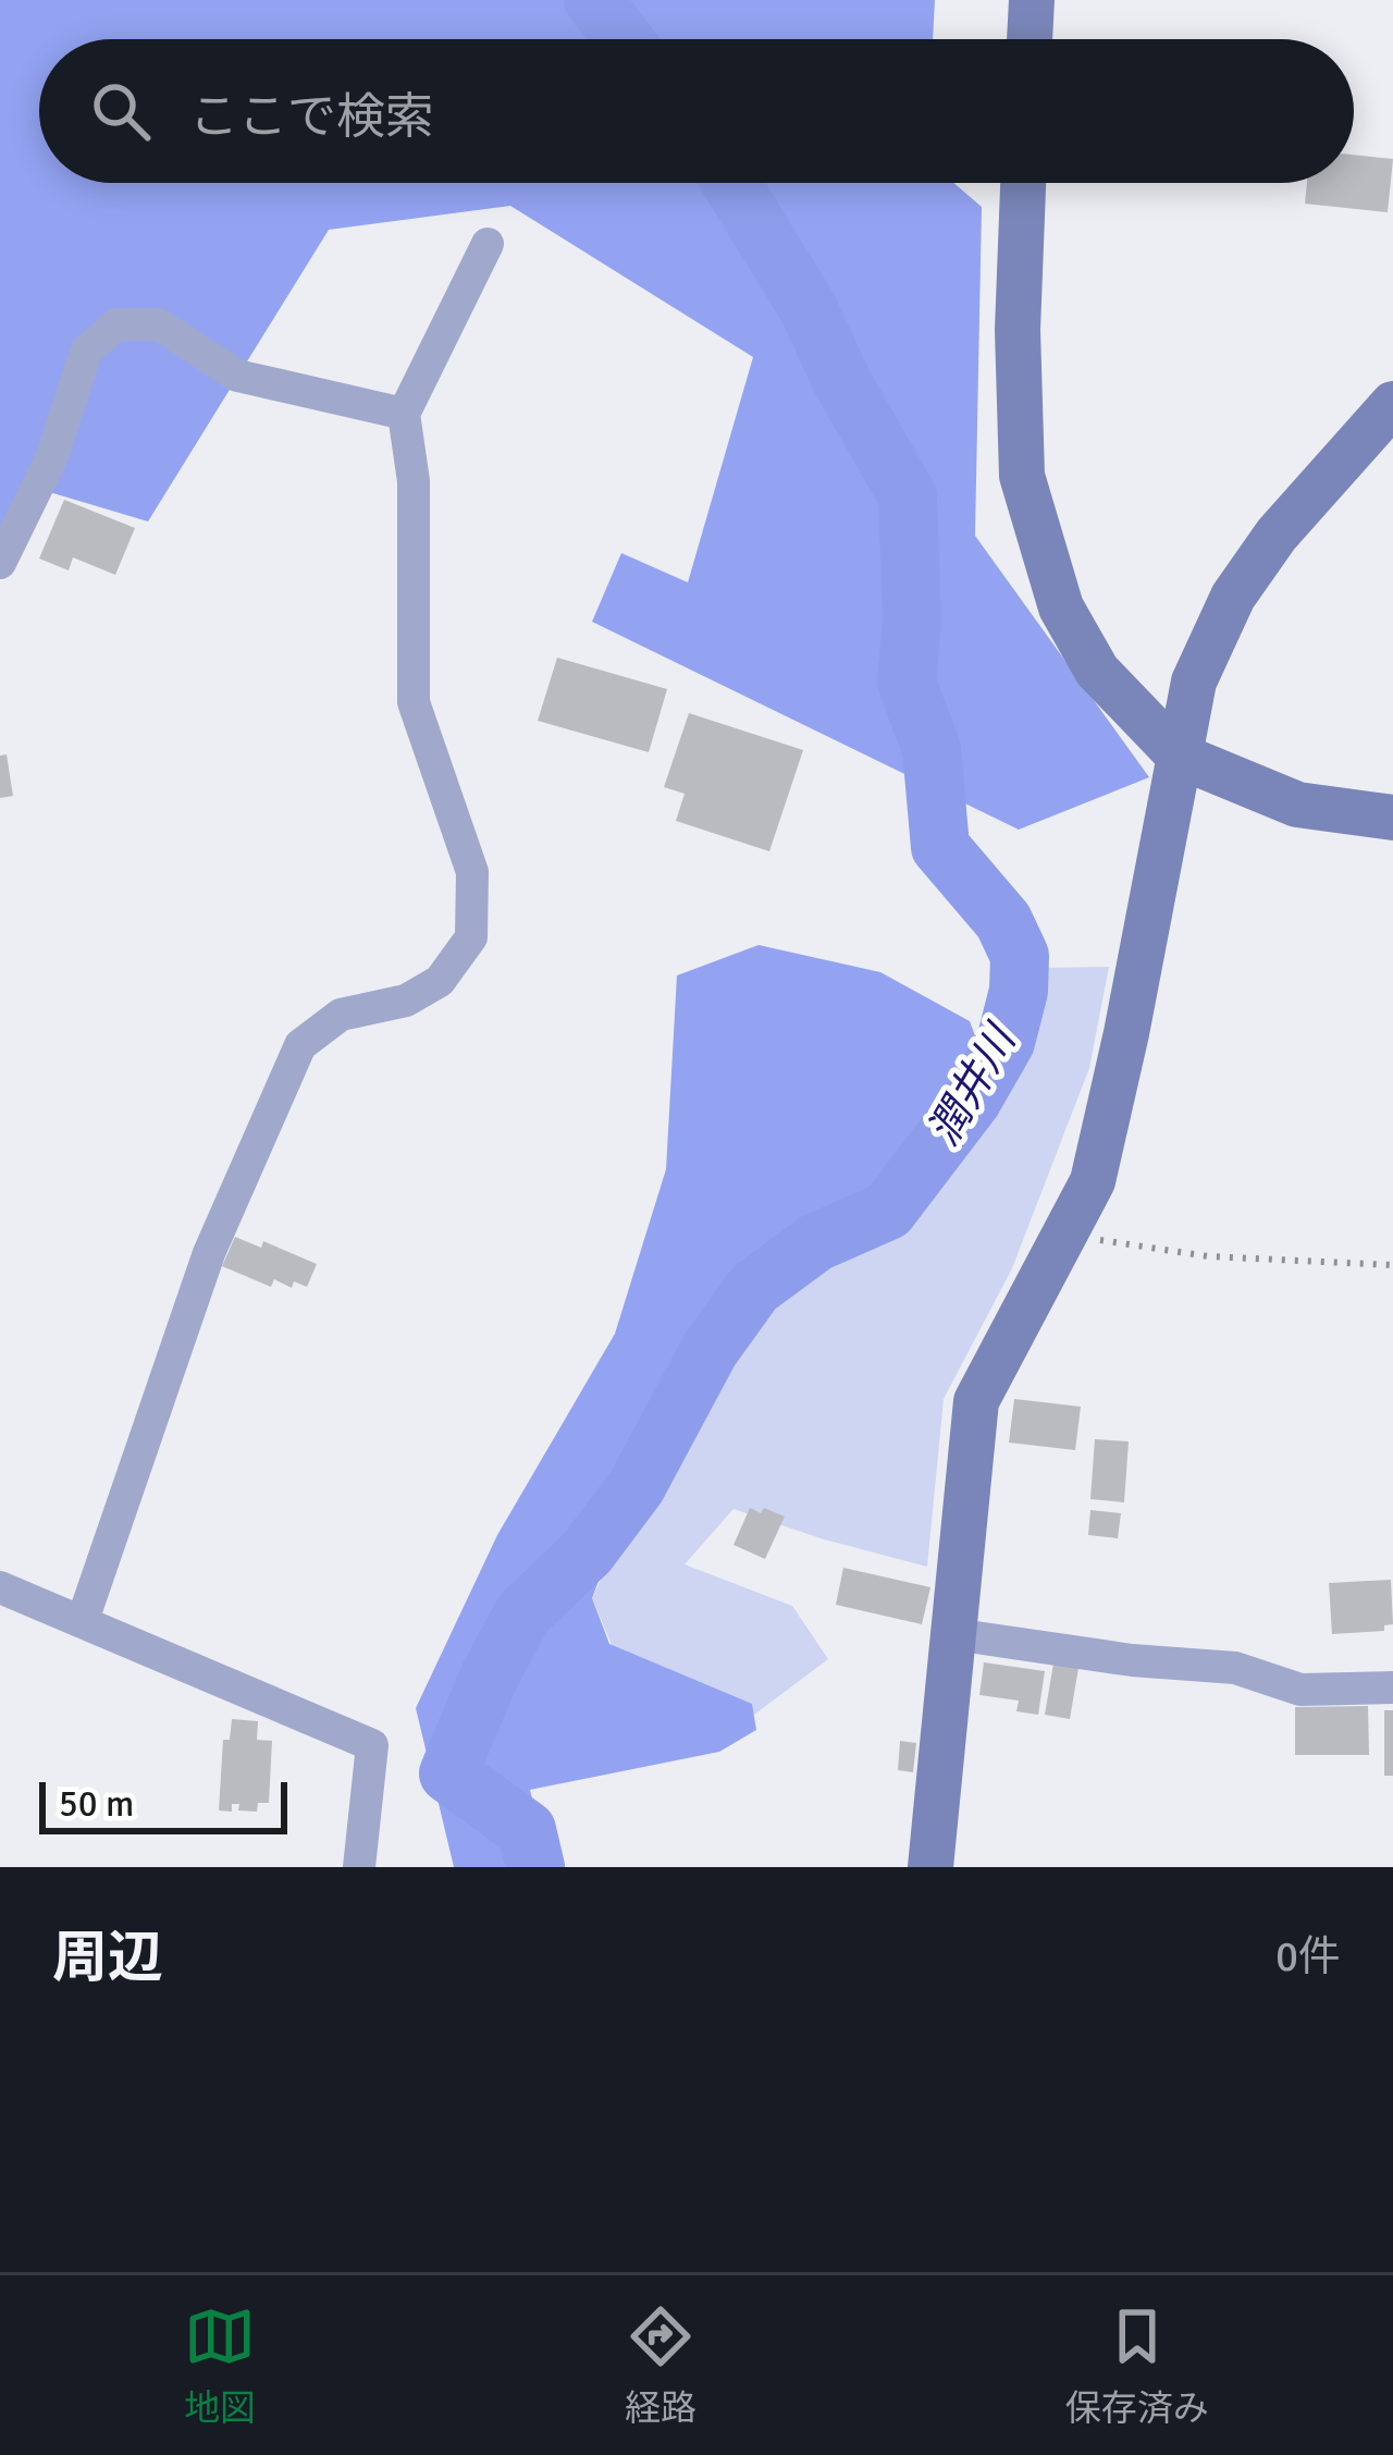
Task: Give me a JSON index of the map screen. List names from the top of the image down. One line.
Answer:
{"water":["潤井川"],"scale_bar":"50 m","page":{"search":"ここで検索","scale":"50 m","heading":["周辺","0件"],"nav":["地図","経路","保存済み"]}}
